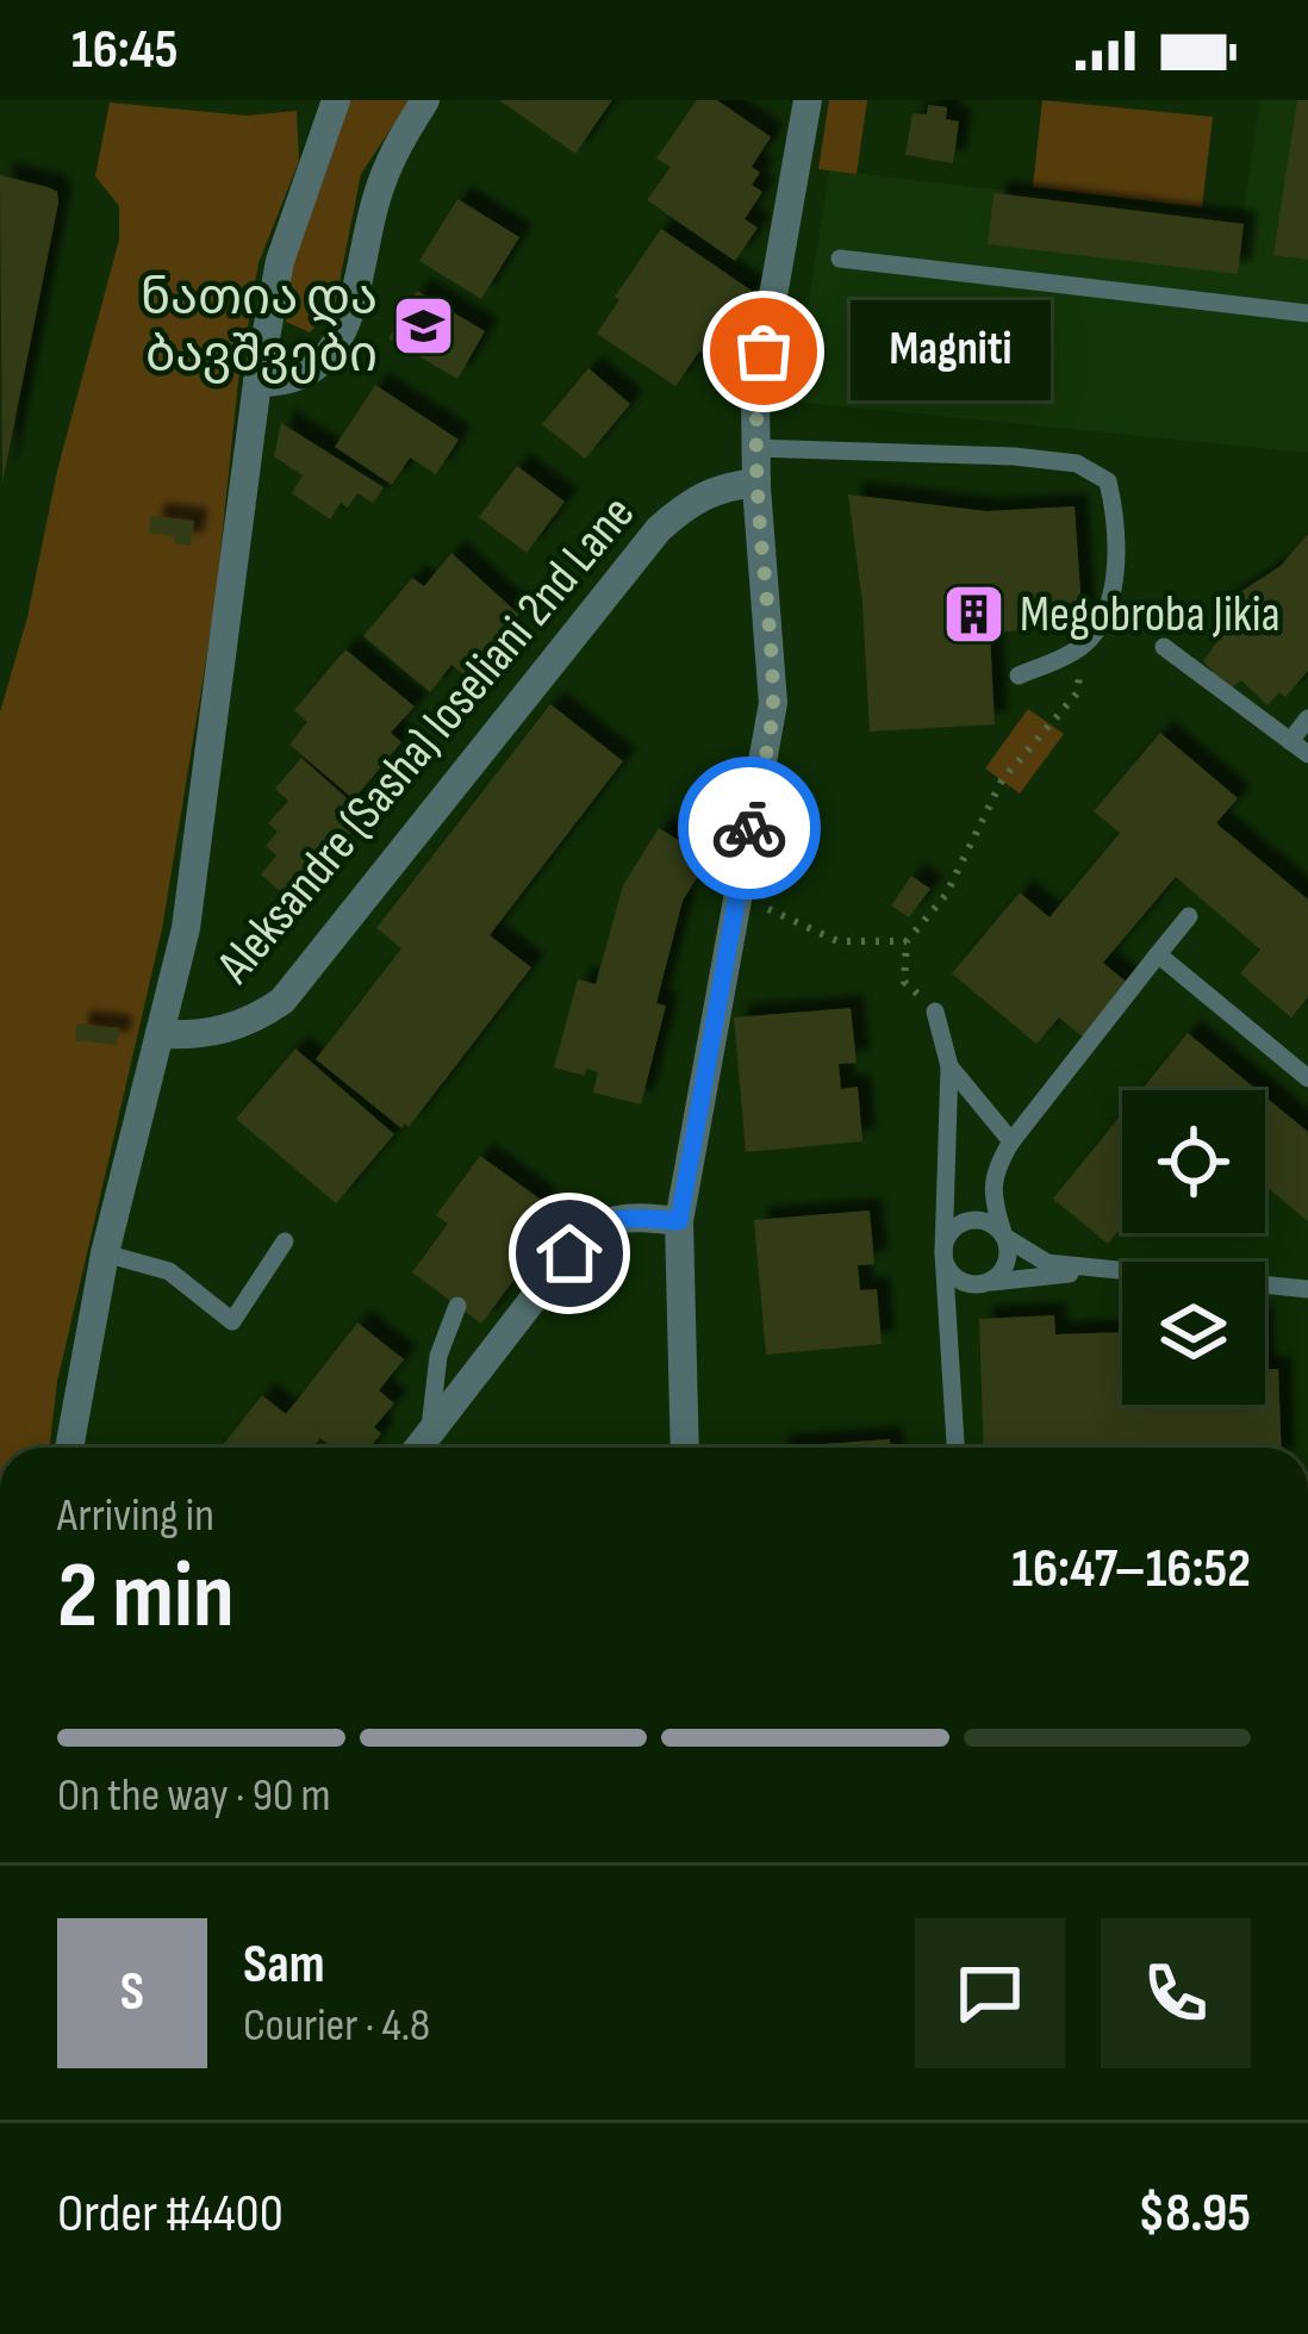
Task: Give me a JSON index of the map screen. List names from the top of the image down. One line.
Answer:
{"streets":{"street":["Aleksandre (Sasha) Ioseliani 2nd Lane"]},"places":{"school or university":["ნათია და ბავშვები"],"other":["Magniti"],"building":["Megobroba Jikia"]},"page":{"status":"16:45","bubble":"Magniti","heading":["2 min","Arriving in","16:47–16:52"],"panel":["Sam","Courier · 4.8","Order #4400","$8.95"],"bar":"On the way · 90 m","round":"S"}}
